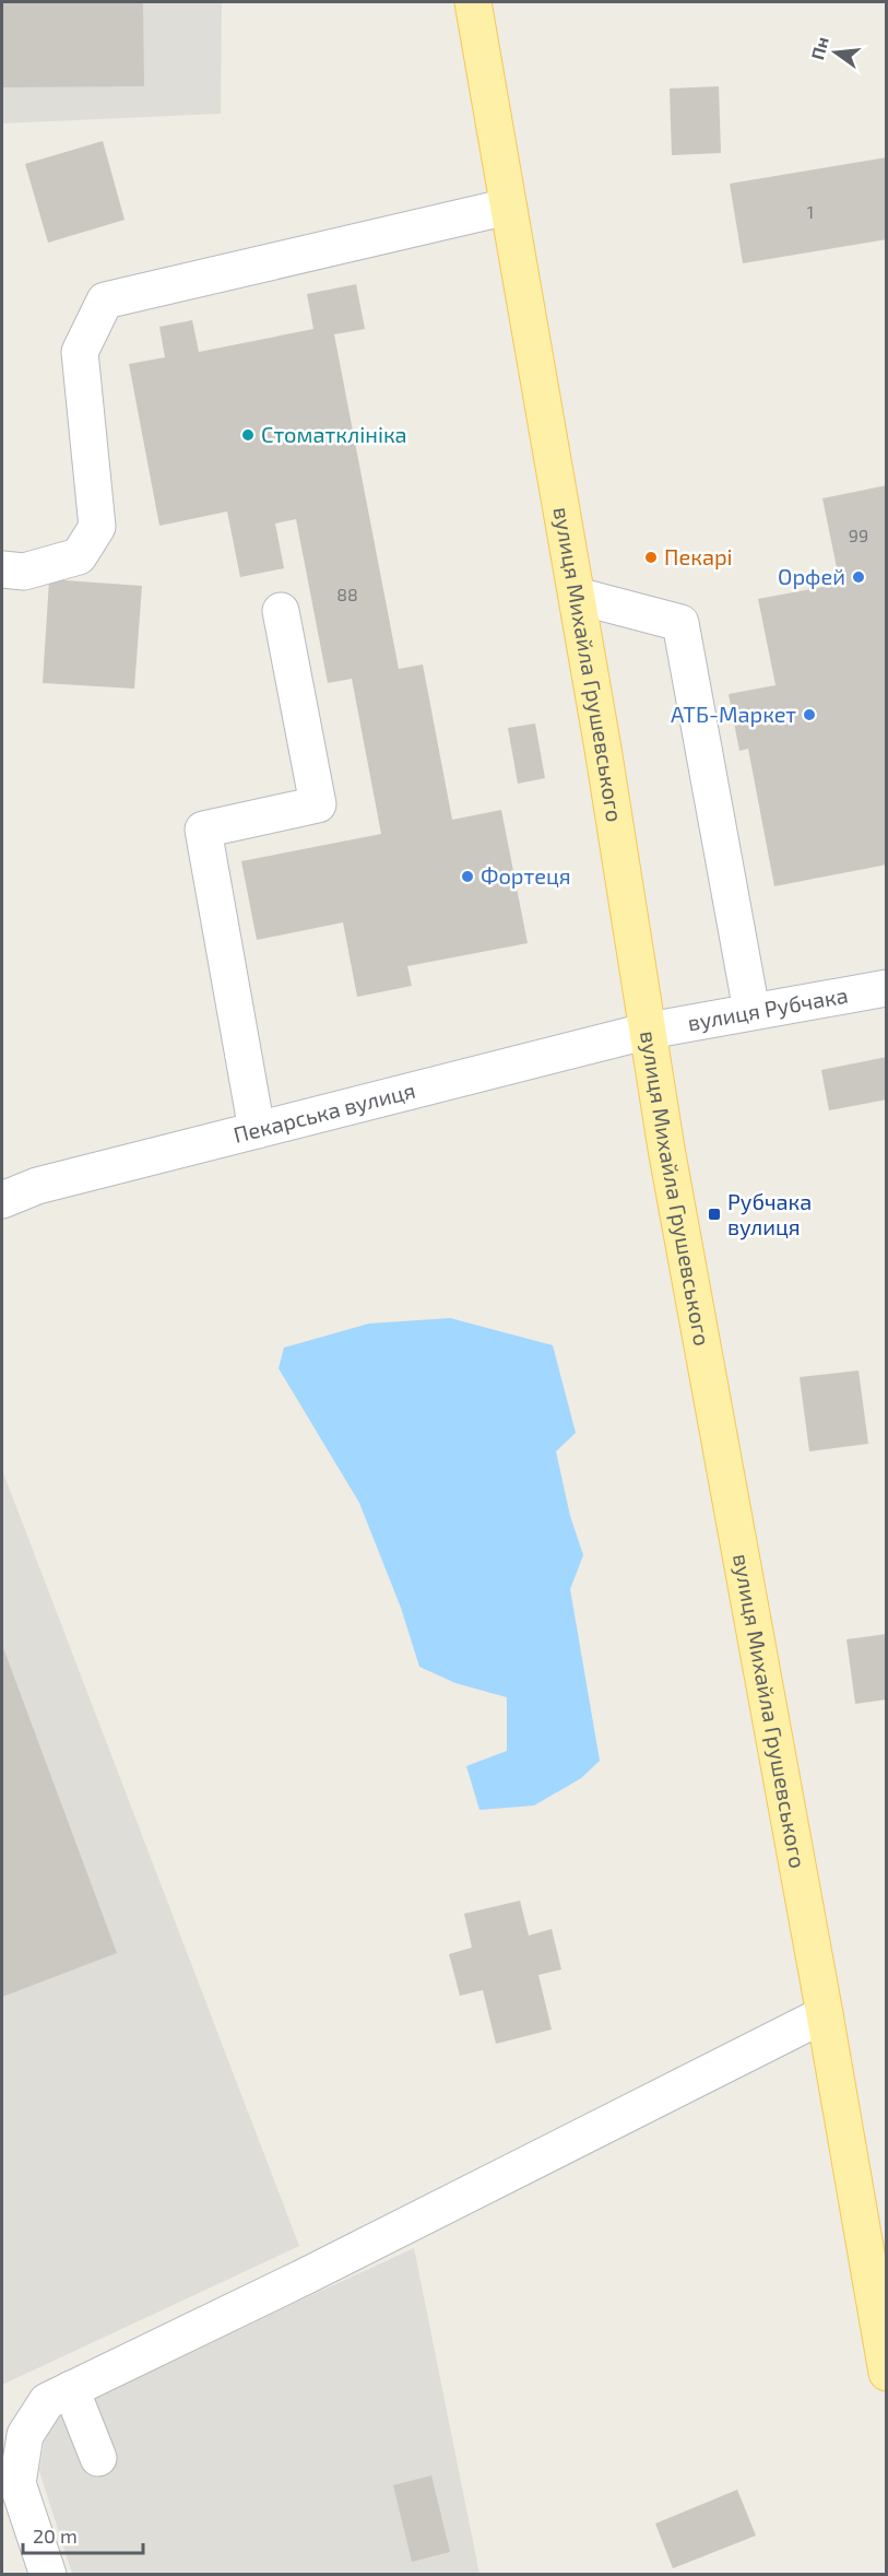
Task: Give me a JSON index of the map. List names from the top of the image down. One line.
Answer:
{"streets":{"main road":["вулиця Михайла Грушевського"],"street":["вулиця Рубчака","Пекарська вулиця"]},"crossings":[["вулиця Михайла Грушевського","вулиця Рубчака"],["вулиця Михайла Грушевського","Пекарська вулиця"],["вулиця Рубчака","Пекарська вулиця"]],"places":{"other":["Стоматклініка","Пекарі","Орфей","АТБ-Маркет","Фортеця"],"transit":["Рубчака вулиця"]},"house_numbers":["1","99","88"],"scale_bar":"20 m","north":"left"}
